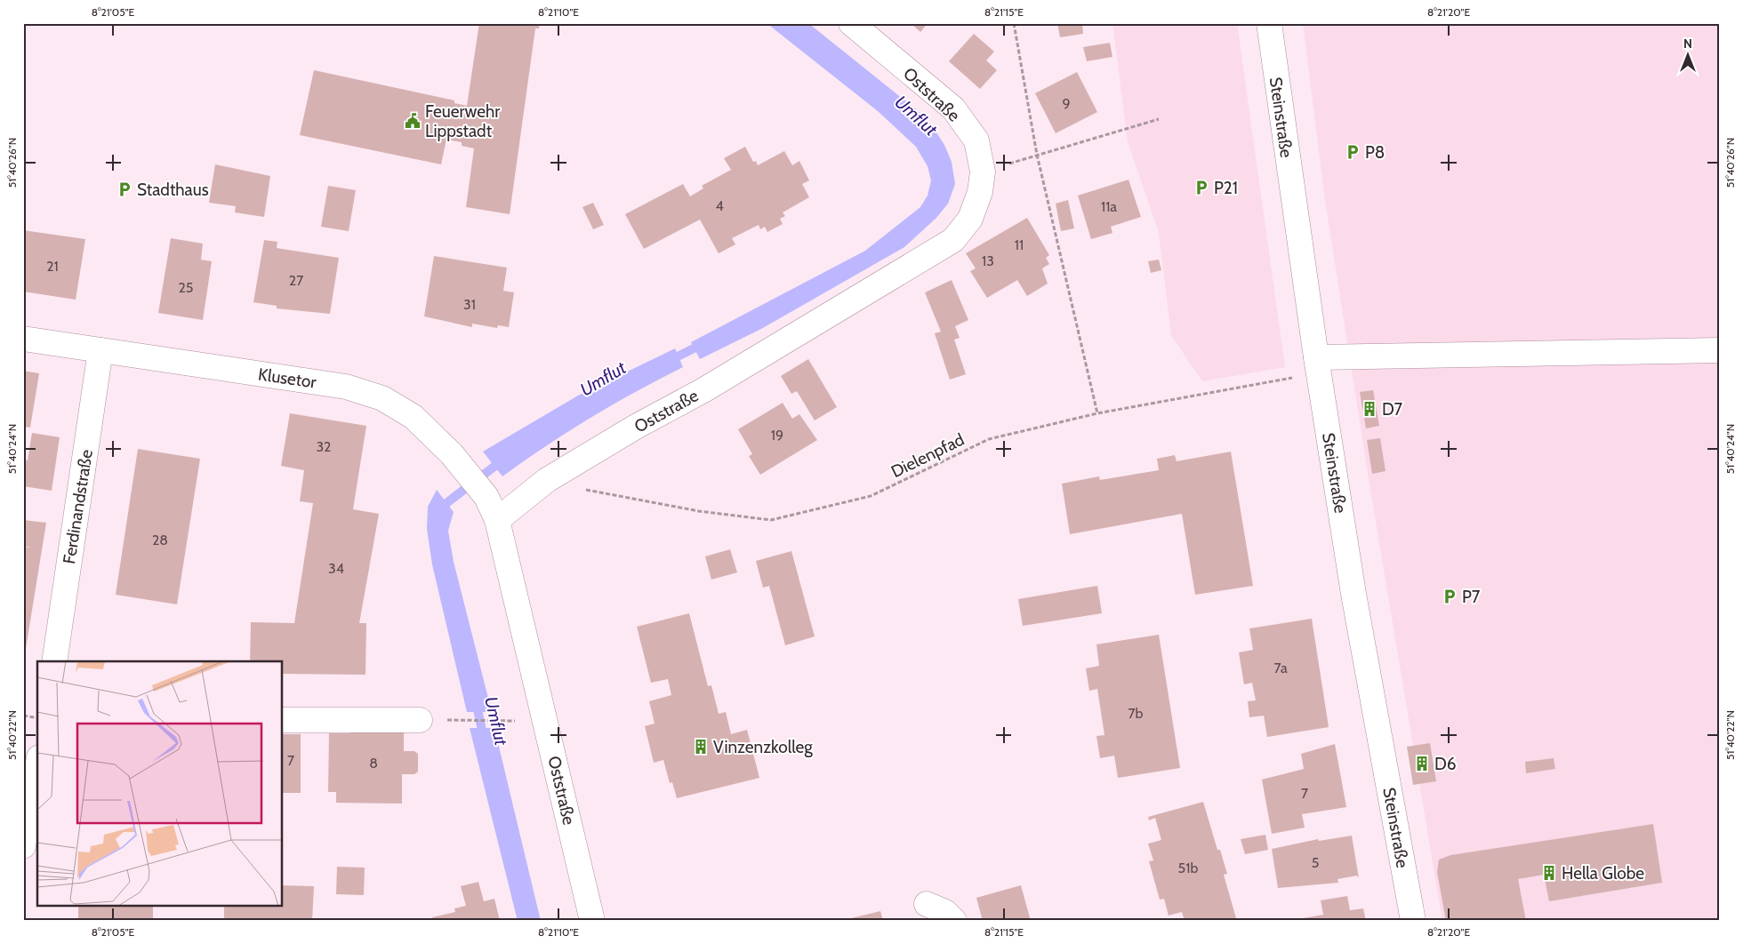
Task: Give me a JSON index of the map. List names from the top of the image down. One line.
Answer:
{"streets":{"street":["Oststraße","Steinstraße","Klusetor","Ferdinandstraße"],"path":["Dielenpfad"]},"crossings":[["Oststraße","Klusetor"],["Oststraße","Dielenpfad"],["Steinstraße","Dielenpfad"],["Klusetor","Ferdinandstraße"]],"water":["Umflut"],"places":{"public building":["Feuerwehr Lippstadt"],"parking":["P8","P21","Stadthaus","P7"],"building":["D7","Vinzenzkolleg","D6","Hella Globe"]},"house_numbers":["9","4","11a","11","13","21","27","25","31","19","32","28","34","7a","7b","7","8","7","5","51b"],"north":"top","coordinates":["8°21'05\"E","8°21'10\"E","8°21'15\"E","8°21'20\"E","51°40'26\"N","51°40'24\"N","51°40'22\"N"]}
